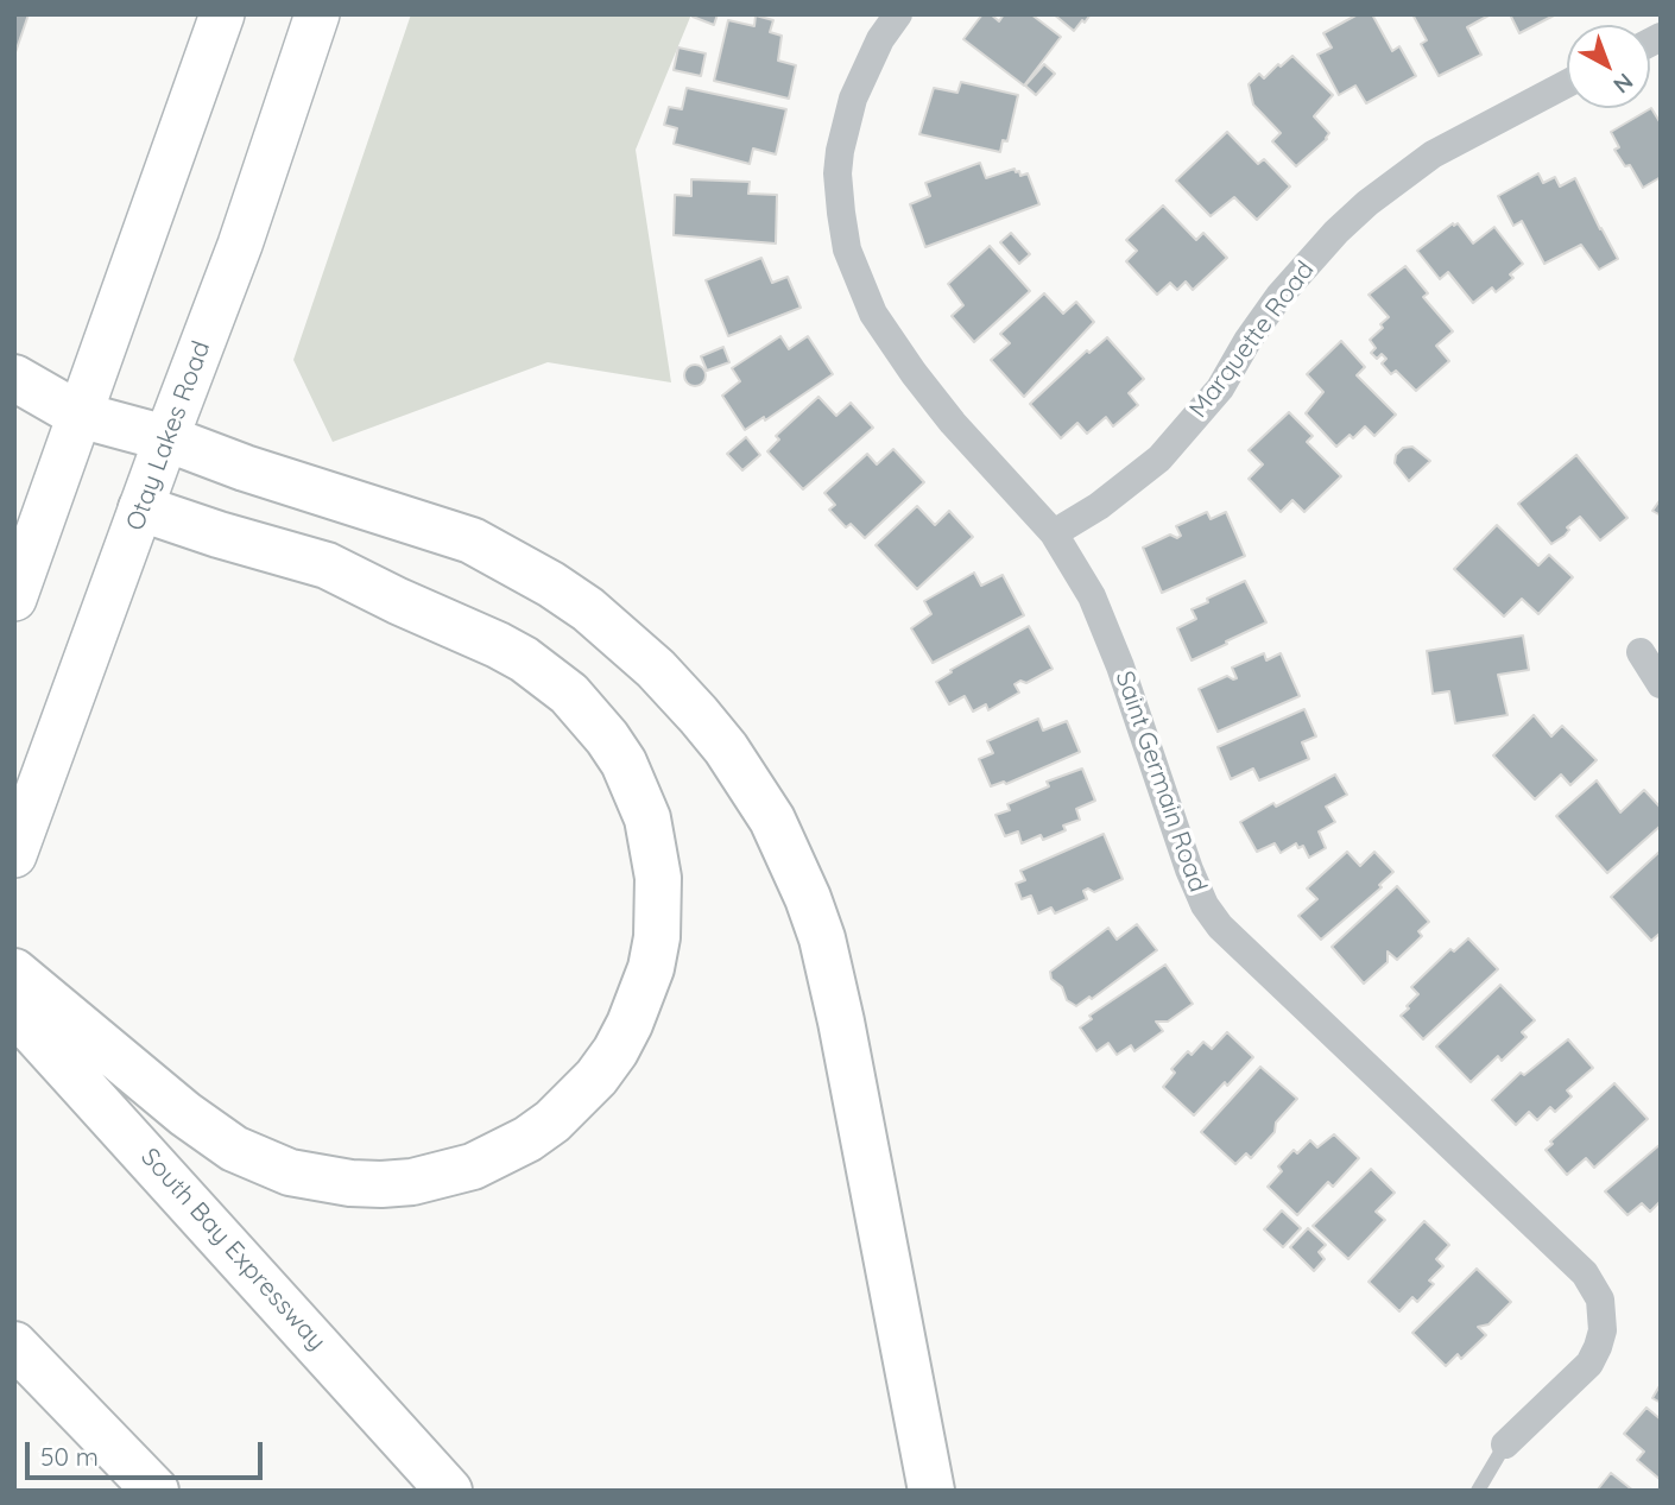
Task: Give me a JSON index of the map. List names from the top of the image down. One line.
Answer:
{"streets":{"highway":["South Bay Expressway"],"main road":["Otay Lakes Road"],"street":["Marquette Road","Saint Germain Road"]},"crossings":[["Marquette Road","Saint Germain Road"]],"scale_bar":"50 m","north":"bottom right"}
